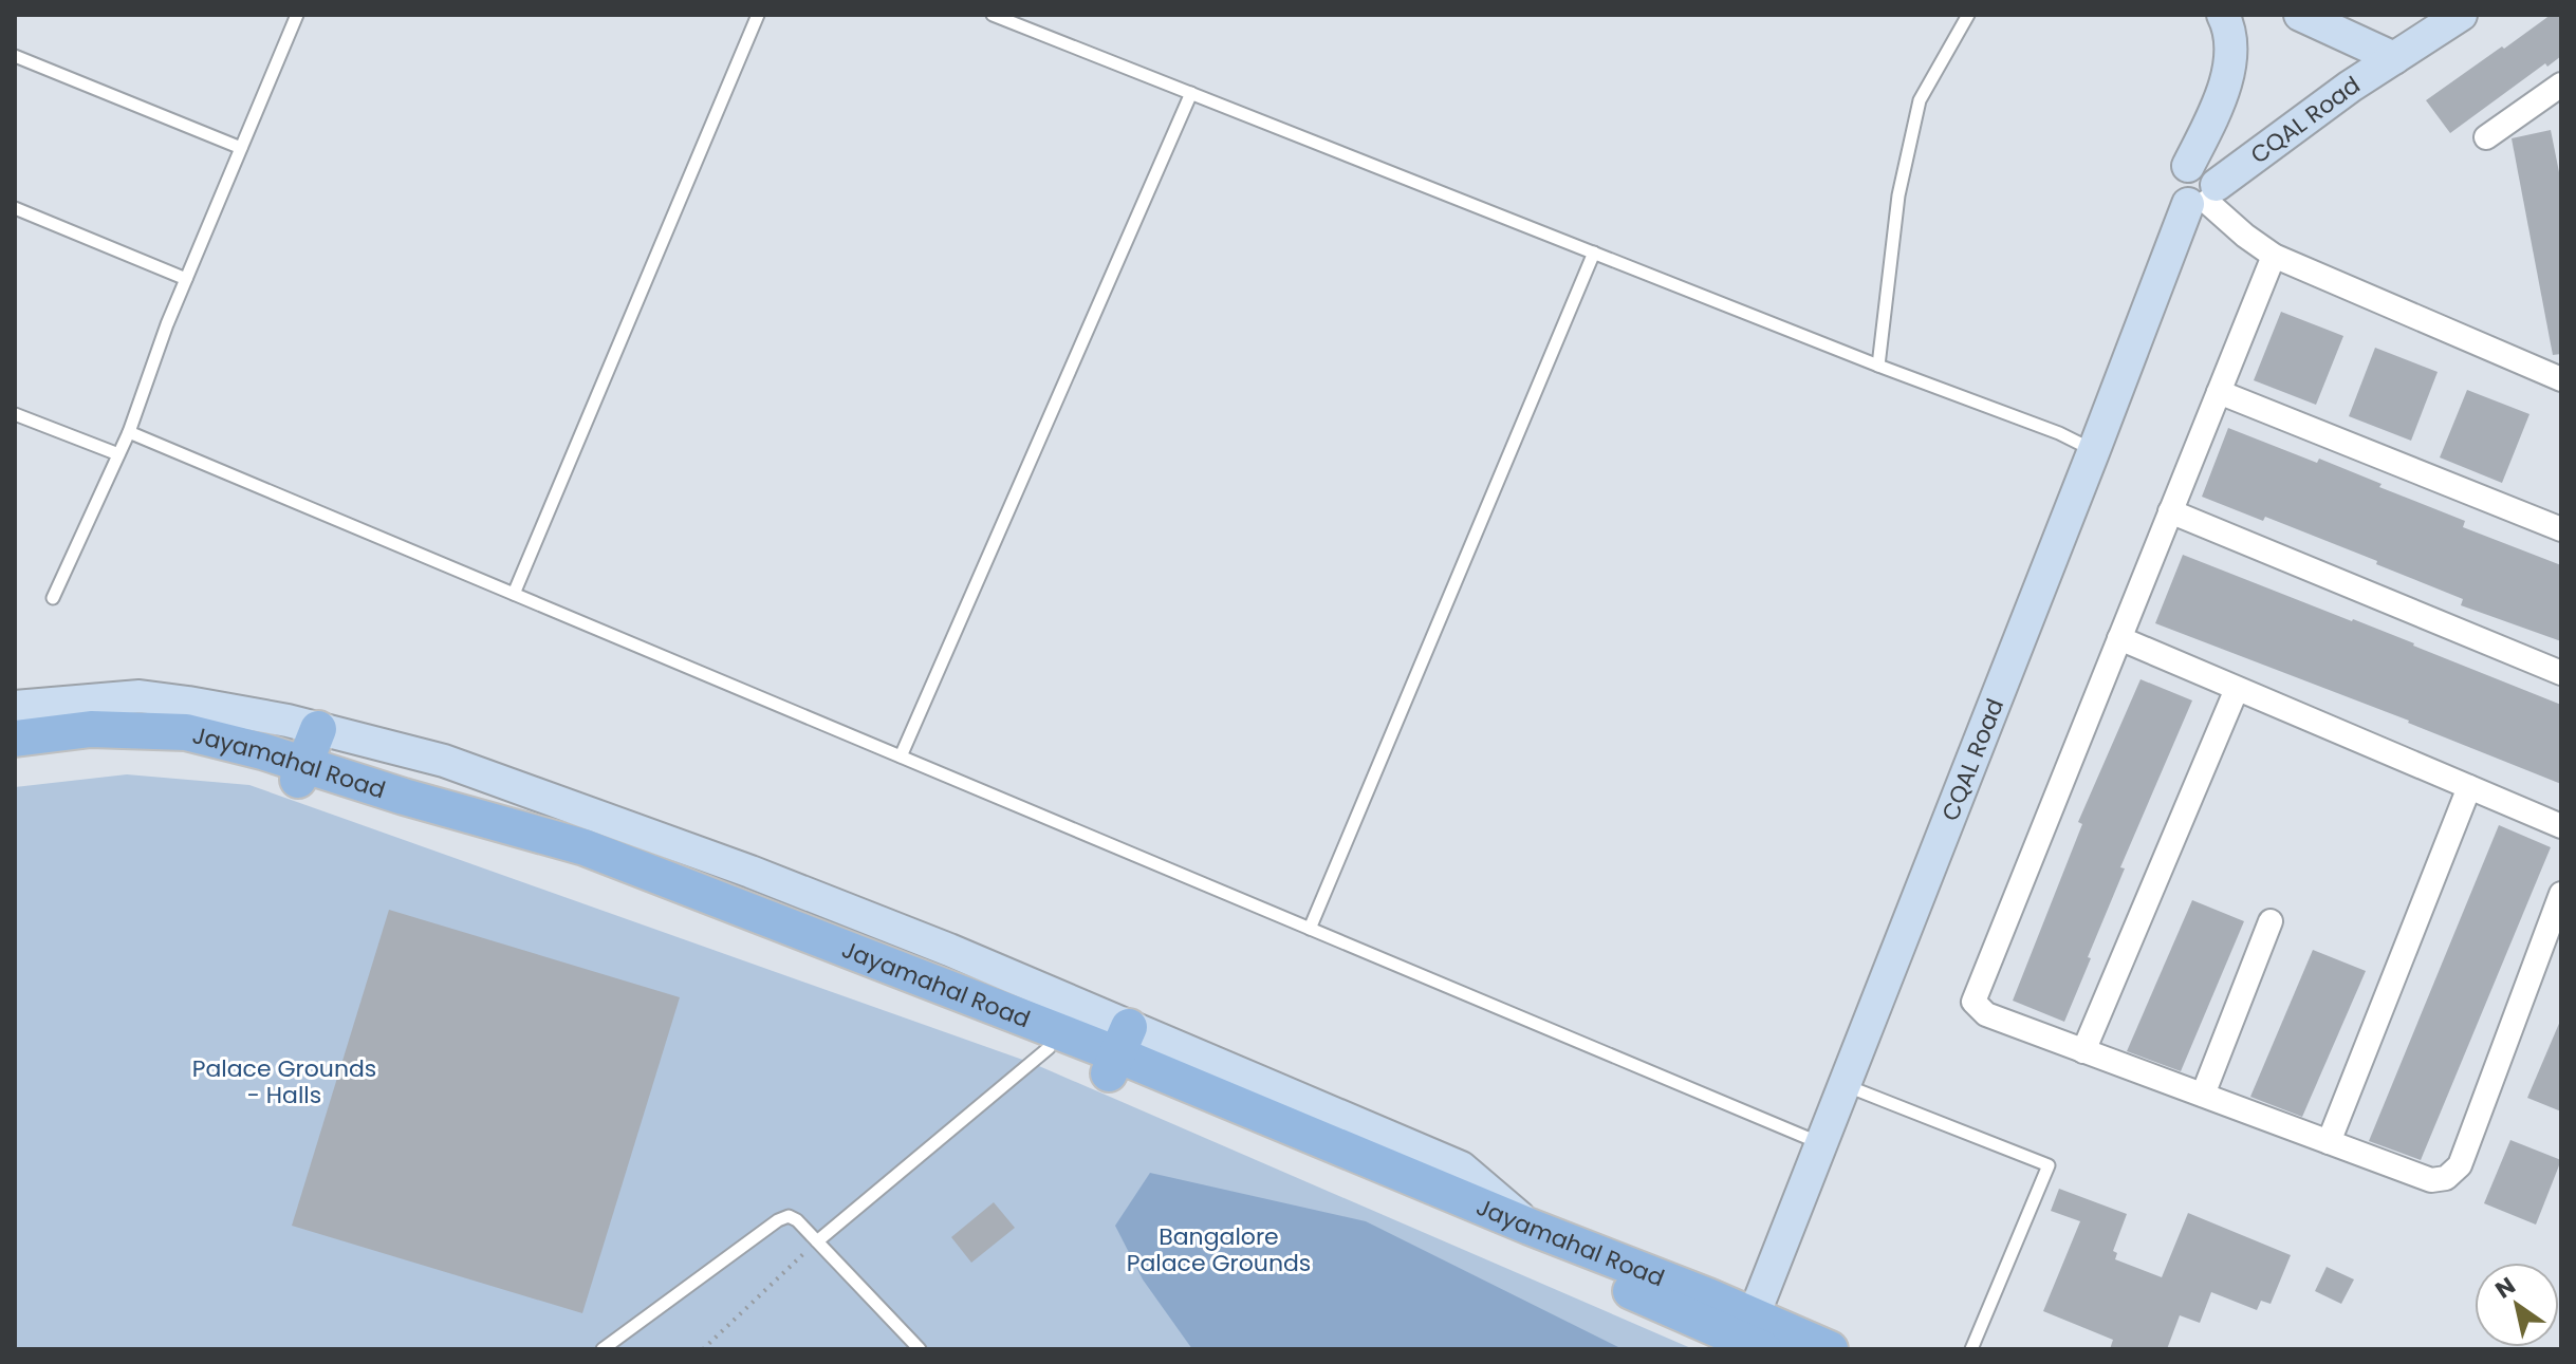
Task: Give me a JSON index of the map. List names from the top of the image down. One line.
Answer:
{"streets":{"main road":["CQAL Road","Jayamahal Road"]},"crossings":[["CQAL Road","Jayamahal Road"]],"parks":["Palace Grounds - Halls","Bangalore Palace Grounds"],"north":"top left"}
